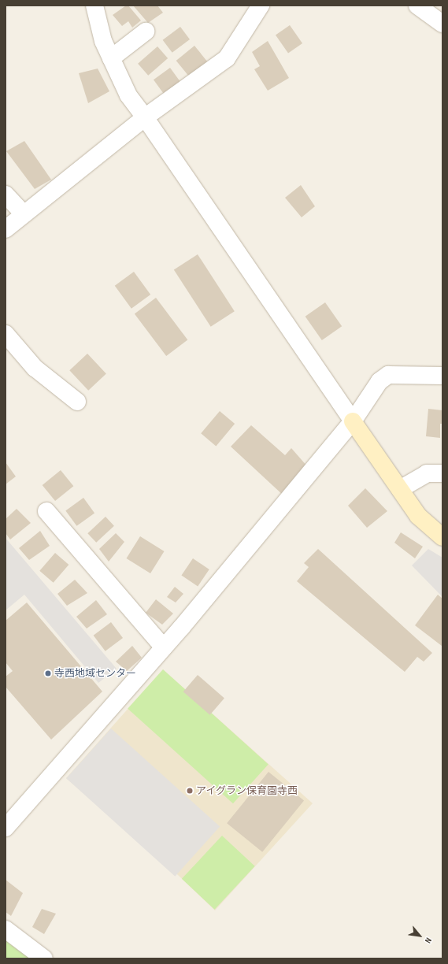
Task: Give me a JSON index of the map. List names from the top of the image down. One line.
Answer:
{"places":["寺西地域センター","アイグラン保育園寺西"],"north":"bottom right"}
